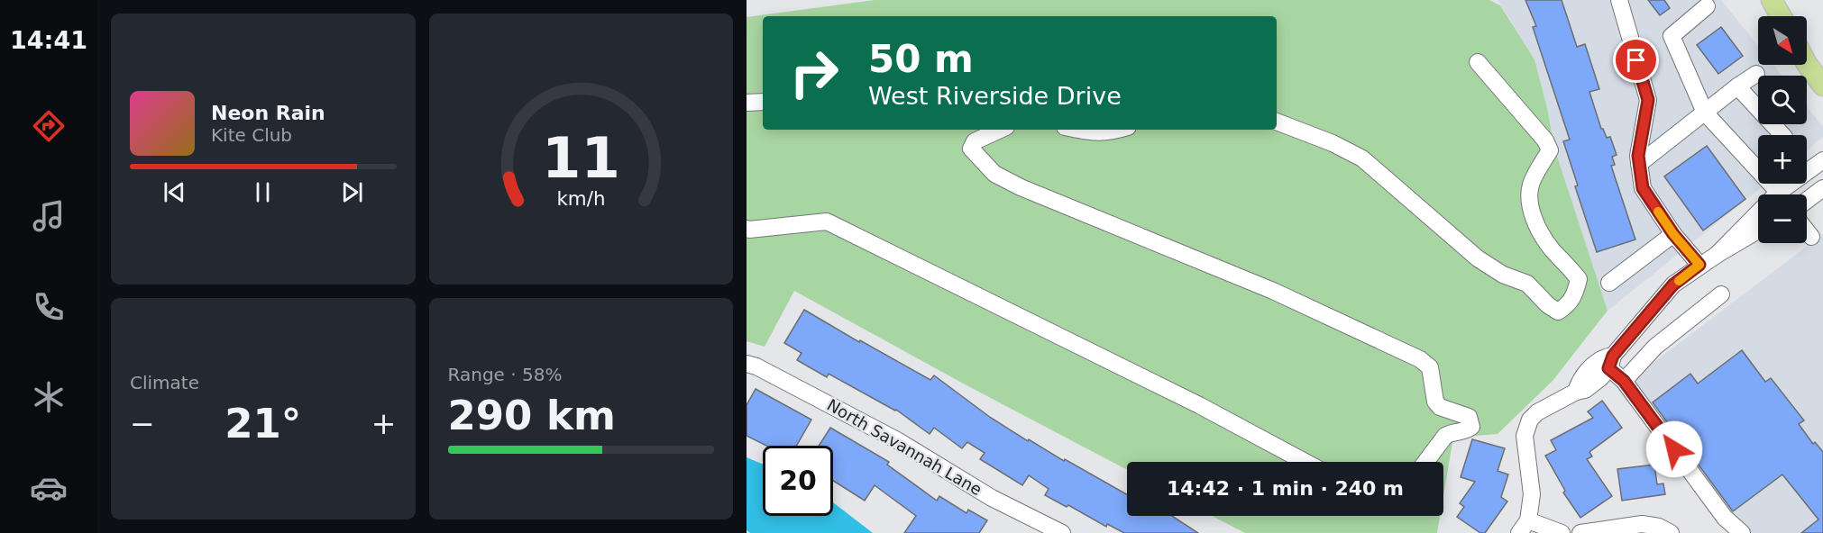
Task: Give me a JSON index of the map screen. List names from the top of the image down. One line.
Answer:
{"streets":{"street":["North Savannah Lane"]},"north":"bottom right","page":{"tabs":"14:41","map_buttons":["+","−"],"turn":["50 m","West Riverside Drive"],"song":["Neon Rain","Kite Club"],"tile":["Climate",["Range · 58%","290 km"]],"heat":["−","21°","+"],"limit":"20","trip":"14:42 · 1 min · 240 m","gauge":["11","km/h"]}}
